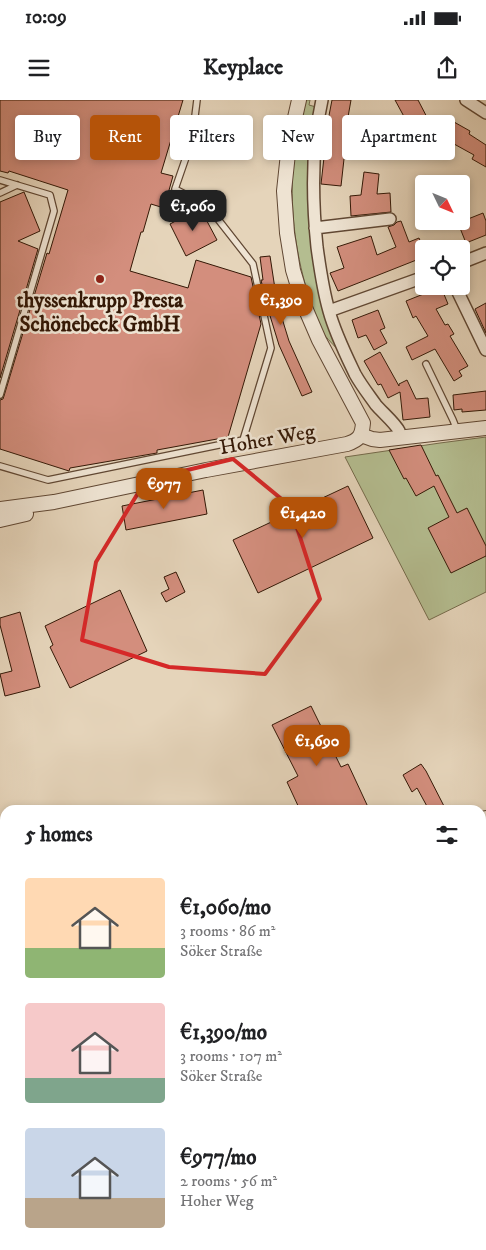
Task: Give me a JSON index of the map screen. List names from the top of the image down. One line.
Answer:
{"streets":{"street":["Hoher Weg"]},"places":["thyssenkrupp Presta Schönebeck GmbH"],"north":"bottom right","page":{"status":"10:09","header":"Keyplace","chip":["Buy","Rent","Filters","New","Apartment"],"price":["€1,060","€1,390","€977","€1,420","€1,690"],"heading":"5 homes","list":[{"name":"€1,060/mo","note":"3 rooms · 86 m² · Söker Straße"},{"name":"€1,390/mo","note":"3 rooms · 107 m² · Söker Straße"},{"name":"€977/mo","note":"2 rooms · 56 m² · Hoher Weg"}]}}
